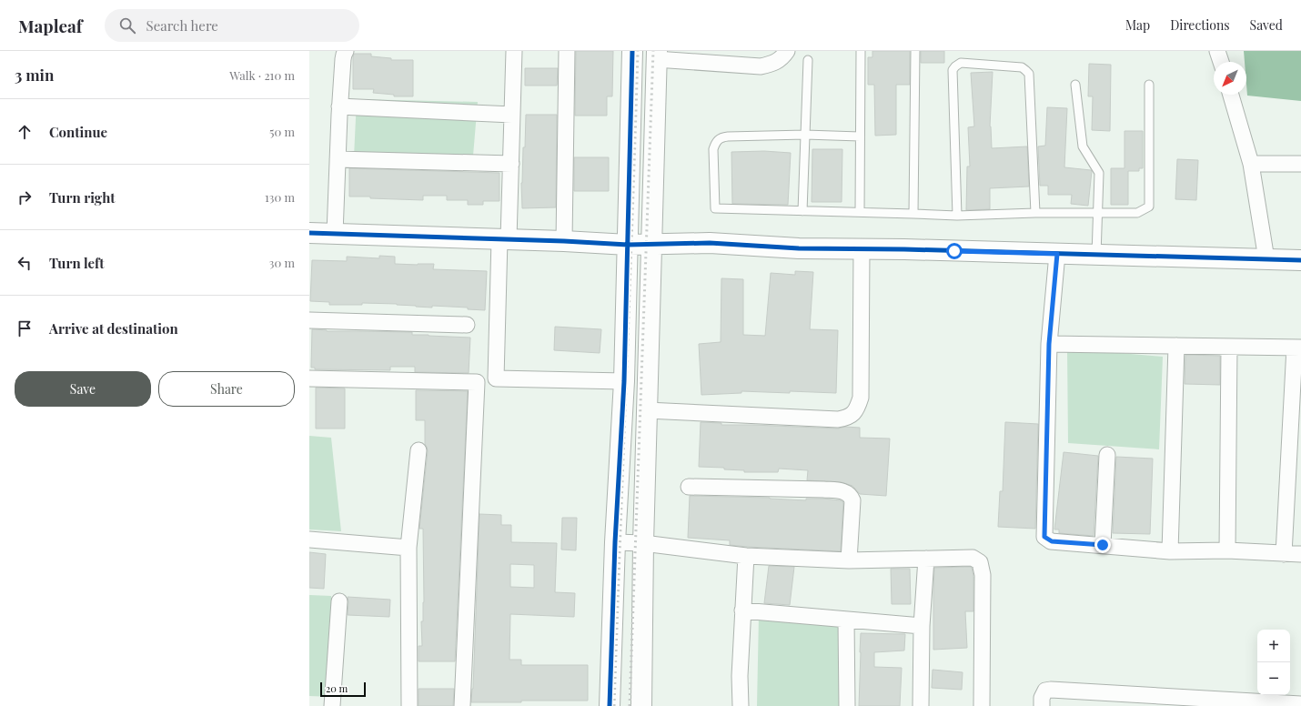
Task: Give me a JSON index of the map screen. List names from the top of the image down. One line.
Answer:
{"scale_bar":"20 m","north":"bottom left","page":{"header":"Mapleaf","search":"Search here","nav":["Map","Directions","Saved"],"heading":["3 min","Walk · 210 m"],"list":[["Continue","50 m"],["Turn right","130 m"],["Turn left","30 m"],"Arrive at destination"],"buttons":["Save","Share"],"map_buttons":["+","−"],"scale":"20 m"}}
